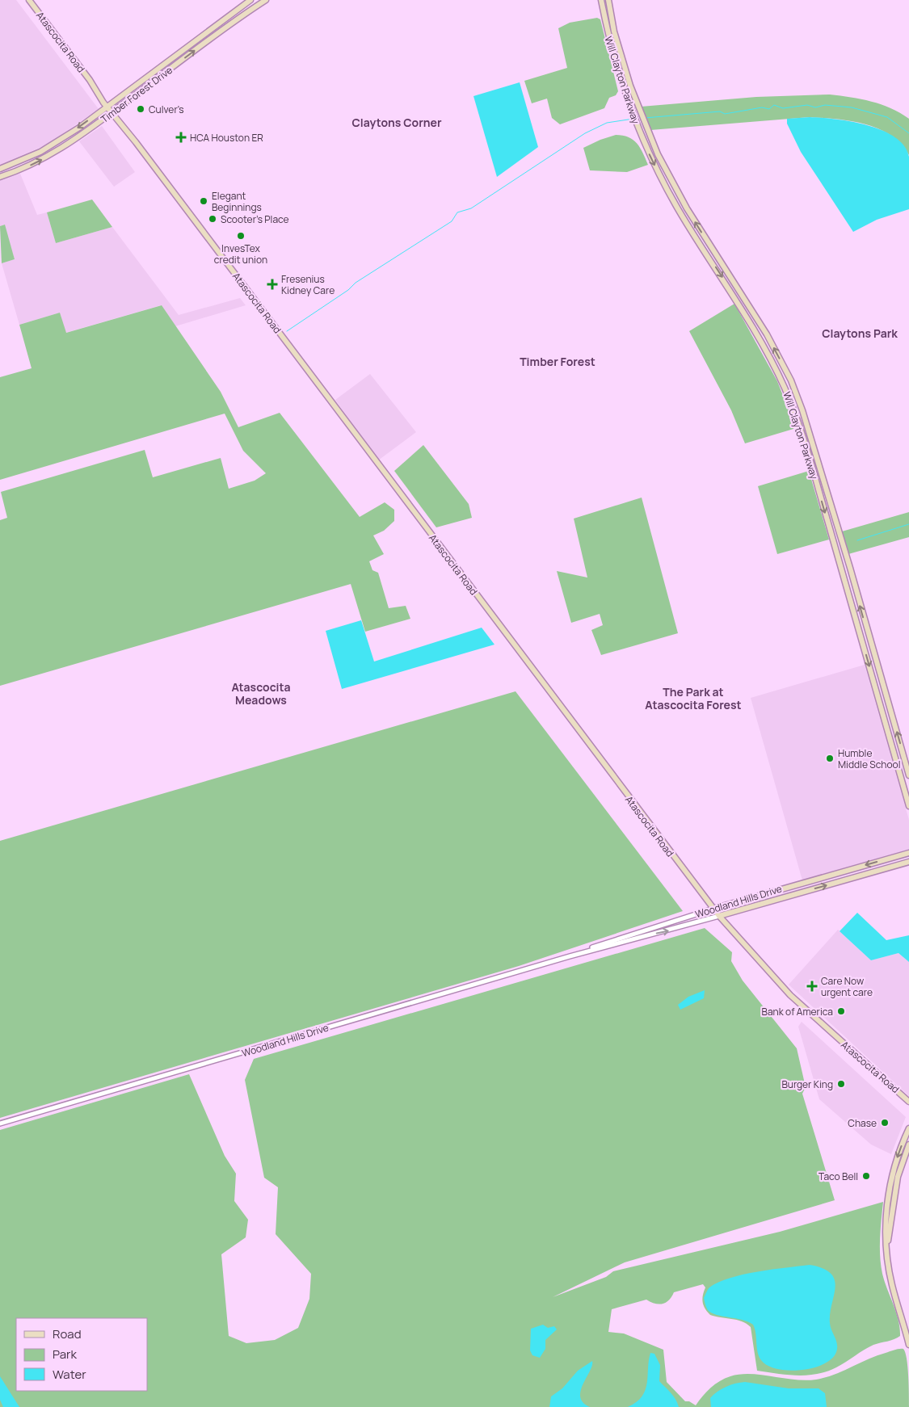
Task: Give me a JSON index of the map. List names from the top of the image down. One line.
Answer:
{"streets":{"main road":["Atascocita Road","Will Clayton Parkway","Timber Forest Drive","Woodland Hills Drive"]},"crossings":[["Atascocita Road","Timber Forest Drive"],["Atascocita Road","Woodland Hills Drive"]],"districts":["Claytons Corner","Claytons Park","Timber Forest","Atascocita Meadows","The Park at Atascocita Forest"],"places":{"other":["Culver's","Elegant Beginnings","Scooter's Place","InvesTex credit union","Humble Middle School","Bank of America","Burger King","Chase","Taco Bell"],"health":["HCA Houston ER","Fresenius Kidney Care","Care Now urgent care"]},"legend":["Road","Park","Water"]}
